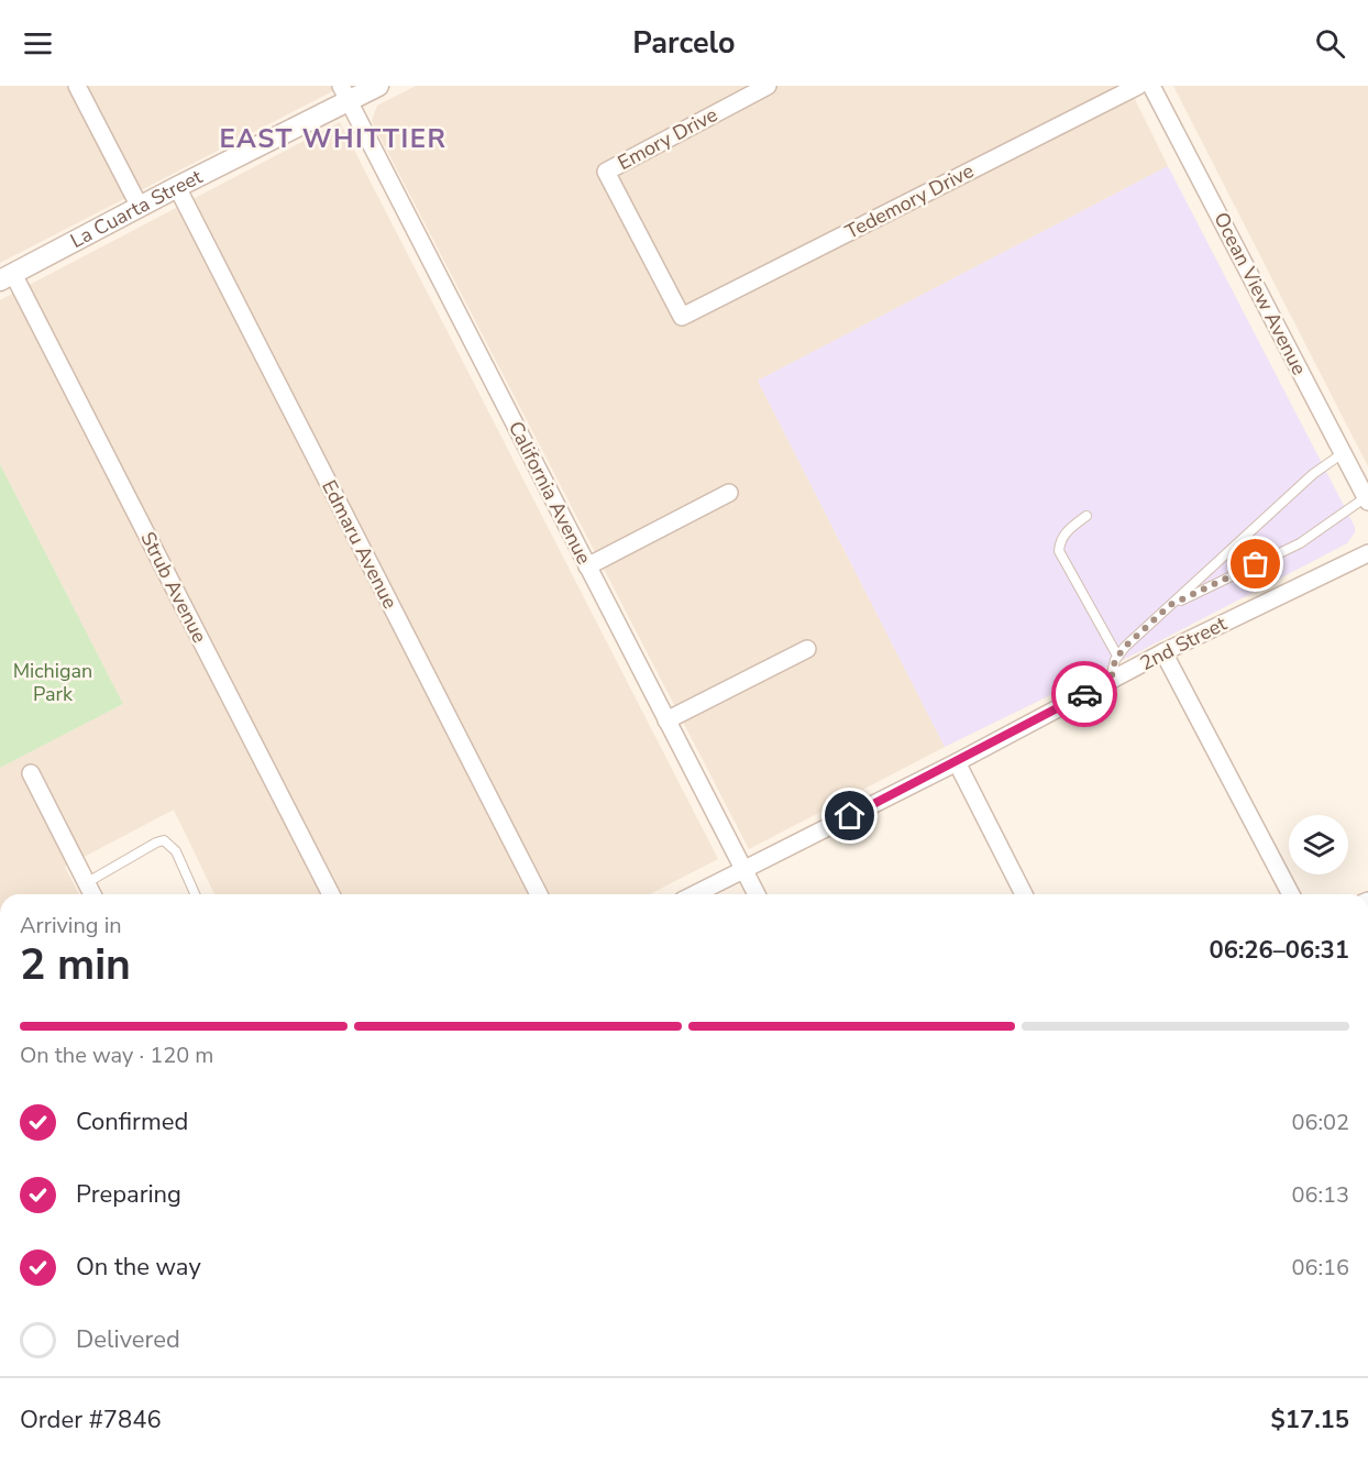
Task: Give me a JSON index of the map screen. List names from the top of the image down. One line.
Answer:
{"streets":{"street":["Emory Drive","Tedemory Drive","La Cuarta Street","Ocean View Avenue","California Avenue","Edmaru Avenue","Strub Avenue","2nd Street"]},"crossings":[["Emory Drive","Tedemory Drive"],["La Cuarta Street","California Avenue"],["La Cuarta Street","Edmaru Avenue"],["La Cuarta Street","Strub Avenue"],["California Avenue","2nd Street"]],"districts":["EAST WHITTIER"],"parks":["Michigan Park"],"page":{"header":"Parcelo","heading":["2 min","Arriving in","06:26–06:31"],"panel":["Order #7846","$17.15"],"bar":"On the way · 120 m","list":[["Confirmed","06:02"],["Preparing","06:13"],["On the way","06:16"],"Delivered"]}}
